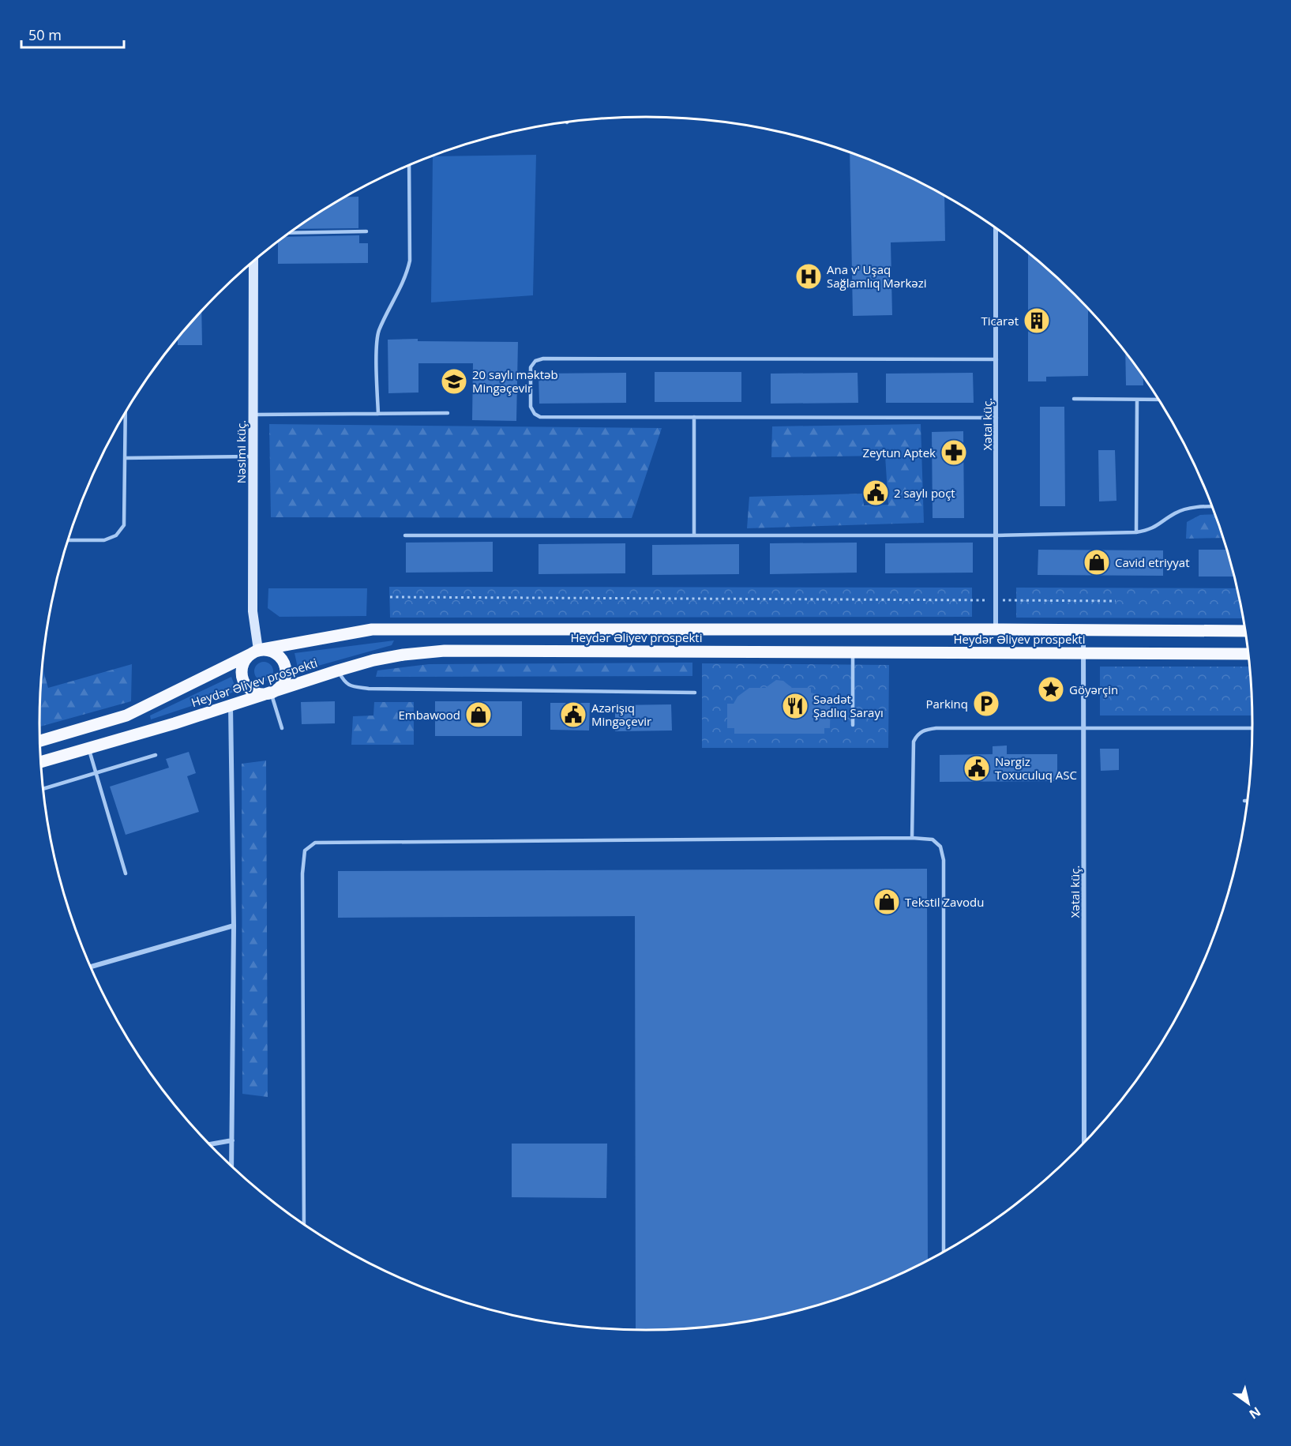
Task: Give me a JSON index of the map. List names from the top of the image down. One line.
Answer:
{"streets":{"main road":["Heydər Əliyev prospekti"],"street":["Xətai küç.","Nəsimi küç."]},"crossings":[["Xətai küç.","Heydər Əliyev prospekti"],["Nəsimi küç.","Heydər Əliyev prospekti"]],"places":{"hospital":["Ana v' Uşaq Sağlamlıq Mərkəzi"],"building":["Ticarət"],"school or university":["20 saylı məktəb Mingəçevir"],"pharmacy":["Zeytun Aptek"],"public building":["2 saylı poçt","Azərişıq Mingəçevir","Nərgiz Toxuculuq ASC"],"shop":["Cavid etriyyat","Embawood","Tekstil Zavodu"],"place":["Göyərçin"],"parking":["Parkinq"],"restaurant":["Səadət Şadlıq Sarayı"]},"scale_bar":"50 m","north":"bottom right"}
